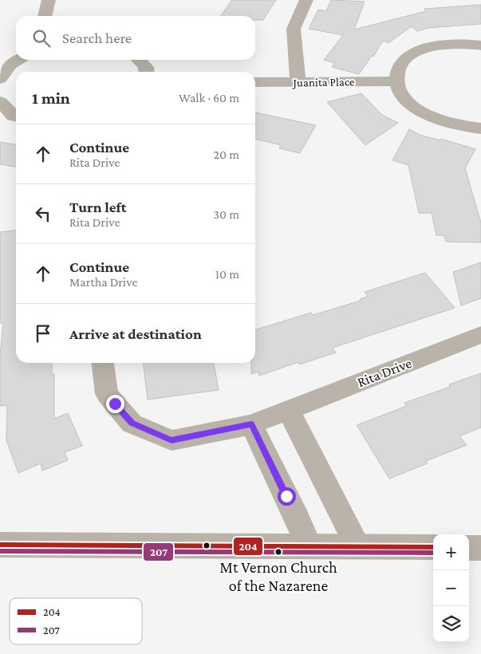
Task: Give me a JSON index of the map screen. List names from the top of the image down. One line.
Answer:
{"streets":{"street":["Juanita Place","Rita Drive"]},"places":["Mt Vernon Church of the Nazarene"],"lines":["transit line 204","transit line 207"],"legend":["204","207"],"page":{"search":"Search here","heading":["1 min","Walk · 60 m"],"list":[["Continue","Rita Drive","20 m"],["Turn left","Rita Drive","30 m"],["Continue","Martha Drive","10 m"],"Arrive at destination"],"map_buttons":["+","−"]}}
